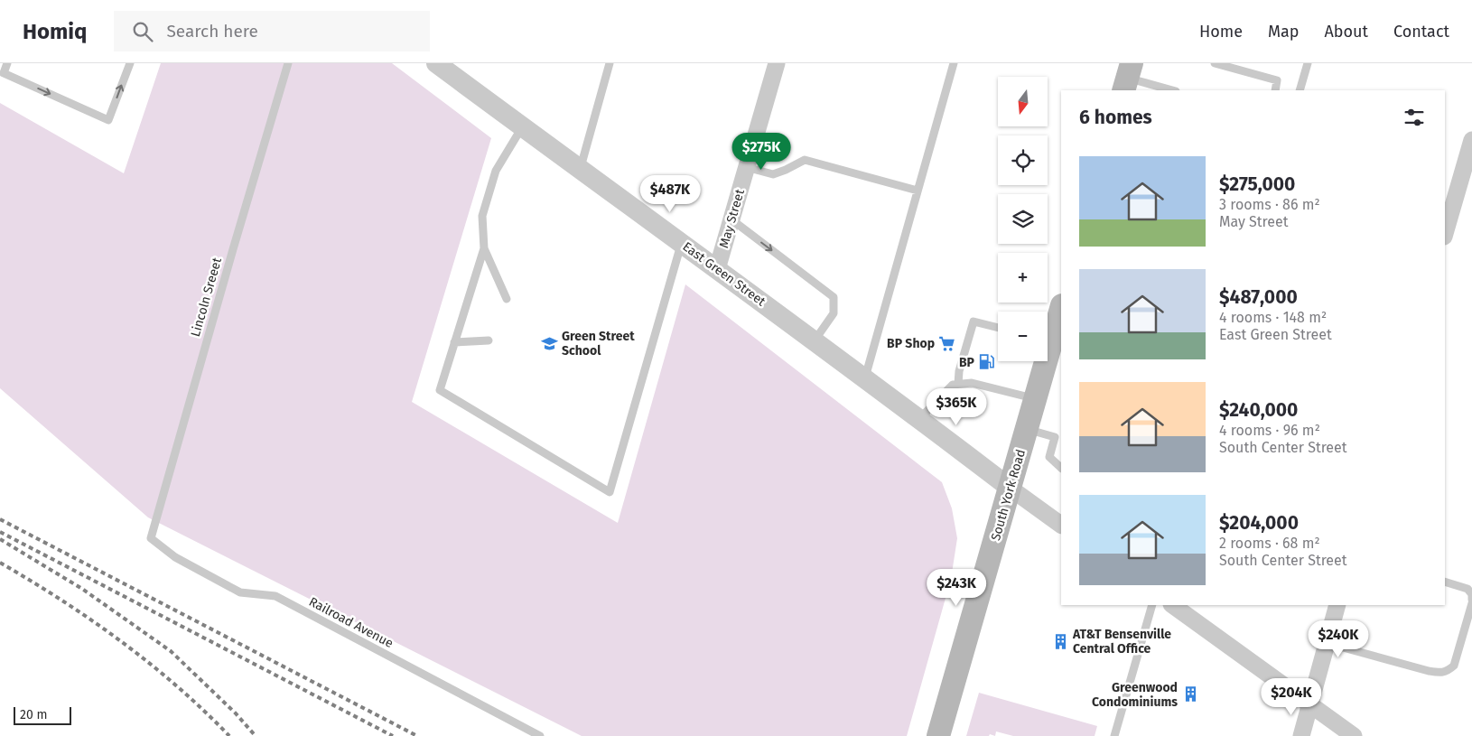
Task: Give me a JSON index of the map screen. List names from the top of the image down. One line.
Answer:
{"streets":{"main road":["South York Road"],"street":["May Street","East Green Street"],"lane":["Lincoln Sreeet","Railroad Avenue"]},"crossings":[["May Street","East Green Street"],["East Green Street","South York Road"],["Lincoln Sreeet","Railroad Avenue"]],"places":{"school or university":["Green Street School"],"supermarket":["BP Shop"],"fuel station":["BP"],"building":["AT&T Bensenville Central Office","Greenwood Condominiums"]},"scale_bar":"20 m","north":"bottom","page":{"header":"Homiq","search":"Search here","nav":["Home","Map","About","Contact"],"map_buttons":["+","−"],"heading":"6 homes","price":["$275K","$487K","$365K","$243K","$240K","$204K"],"list":[{"name":"$275,000","note":"3 rooms · 86 m² · May Street"},{"name":"$487,000","note":"4 rooms · 148 m² · East Green Street"},{"name":"$240,000","note":"4 rooms · 96 m² · South Center Street"},{"name":"$204,000","note":"2 rooms · 68 m² · South Center Street"}],"scale":"20 m"}}
